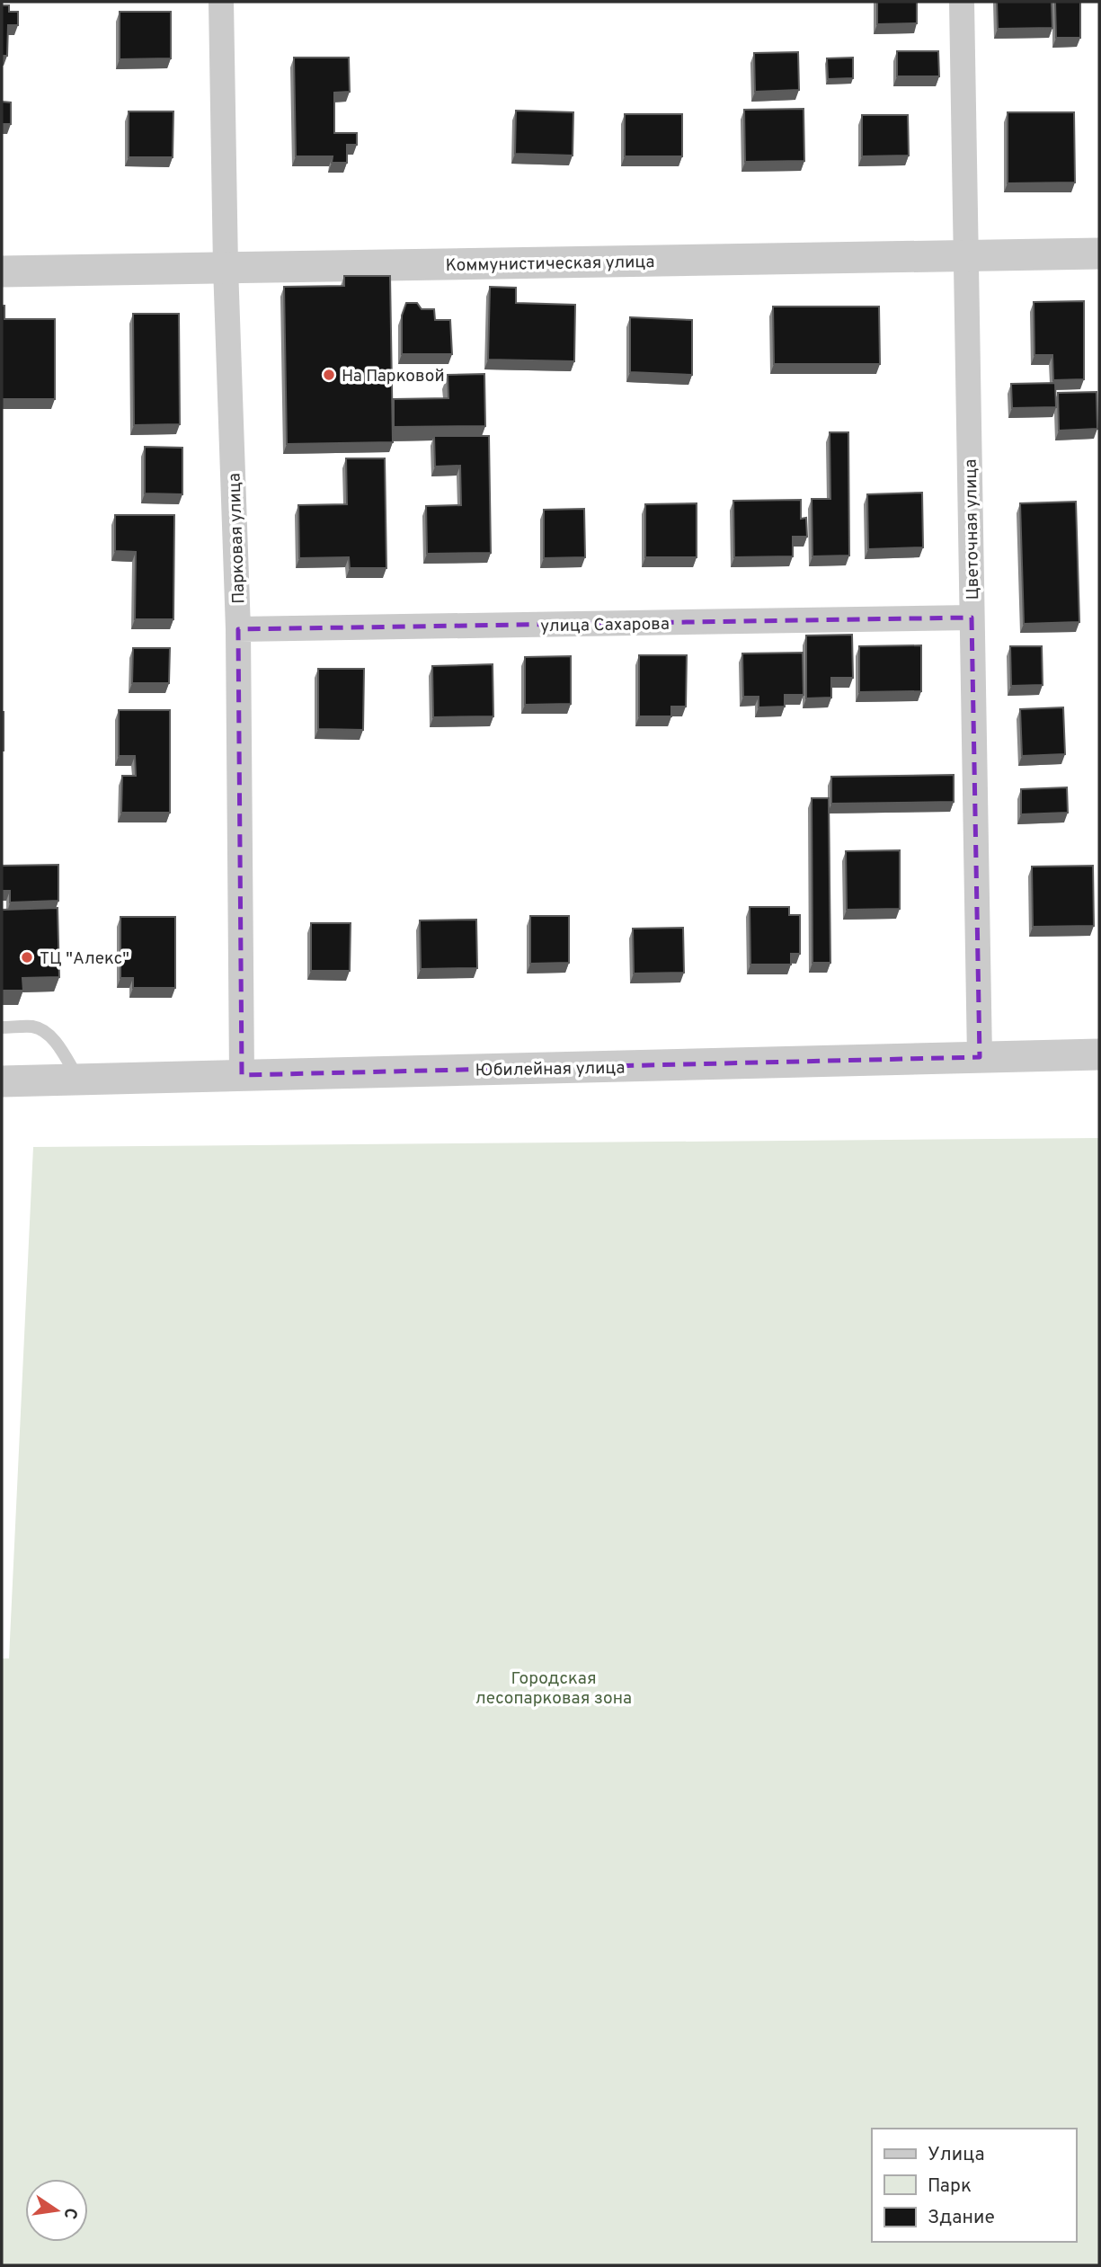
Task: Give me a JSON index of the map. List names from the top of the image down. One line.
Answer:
{"streets":{"street":["Коммунистическая улица","Цветочная улица","Парковая улица","улица Сахарова","Юбилейная улица"]},"crossings":[["Коммунистическая улица","Цветочная улица"],["Коммунистическая улица","Парковая улица"],["Цветочная улица","улица Сахарова"],["Цветочная улица","Юбилейная улица"],["Парковая улица","улица Сахарова"],["Парковая улица","Юбилейная улица"]],"parks":["Городская лесопарковая зона"],"places":["На Парковой","ТЦ \"Алекс\""],"legend":["Улица","Парк","Здание"],"north":"right"}
